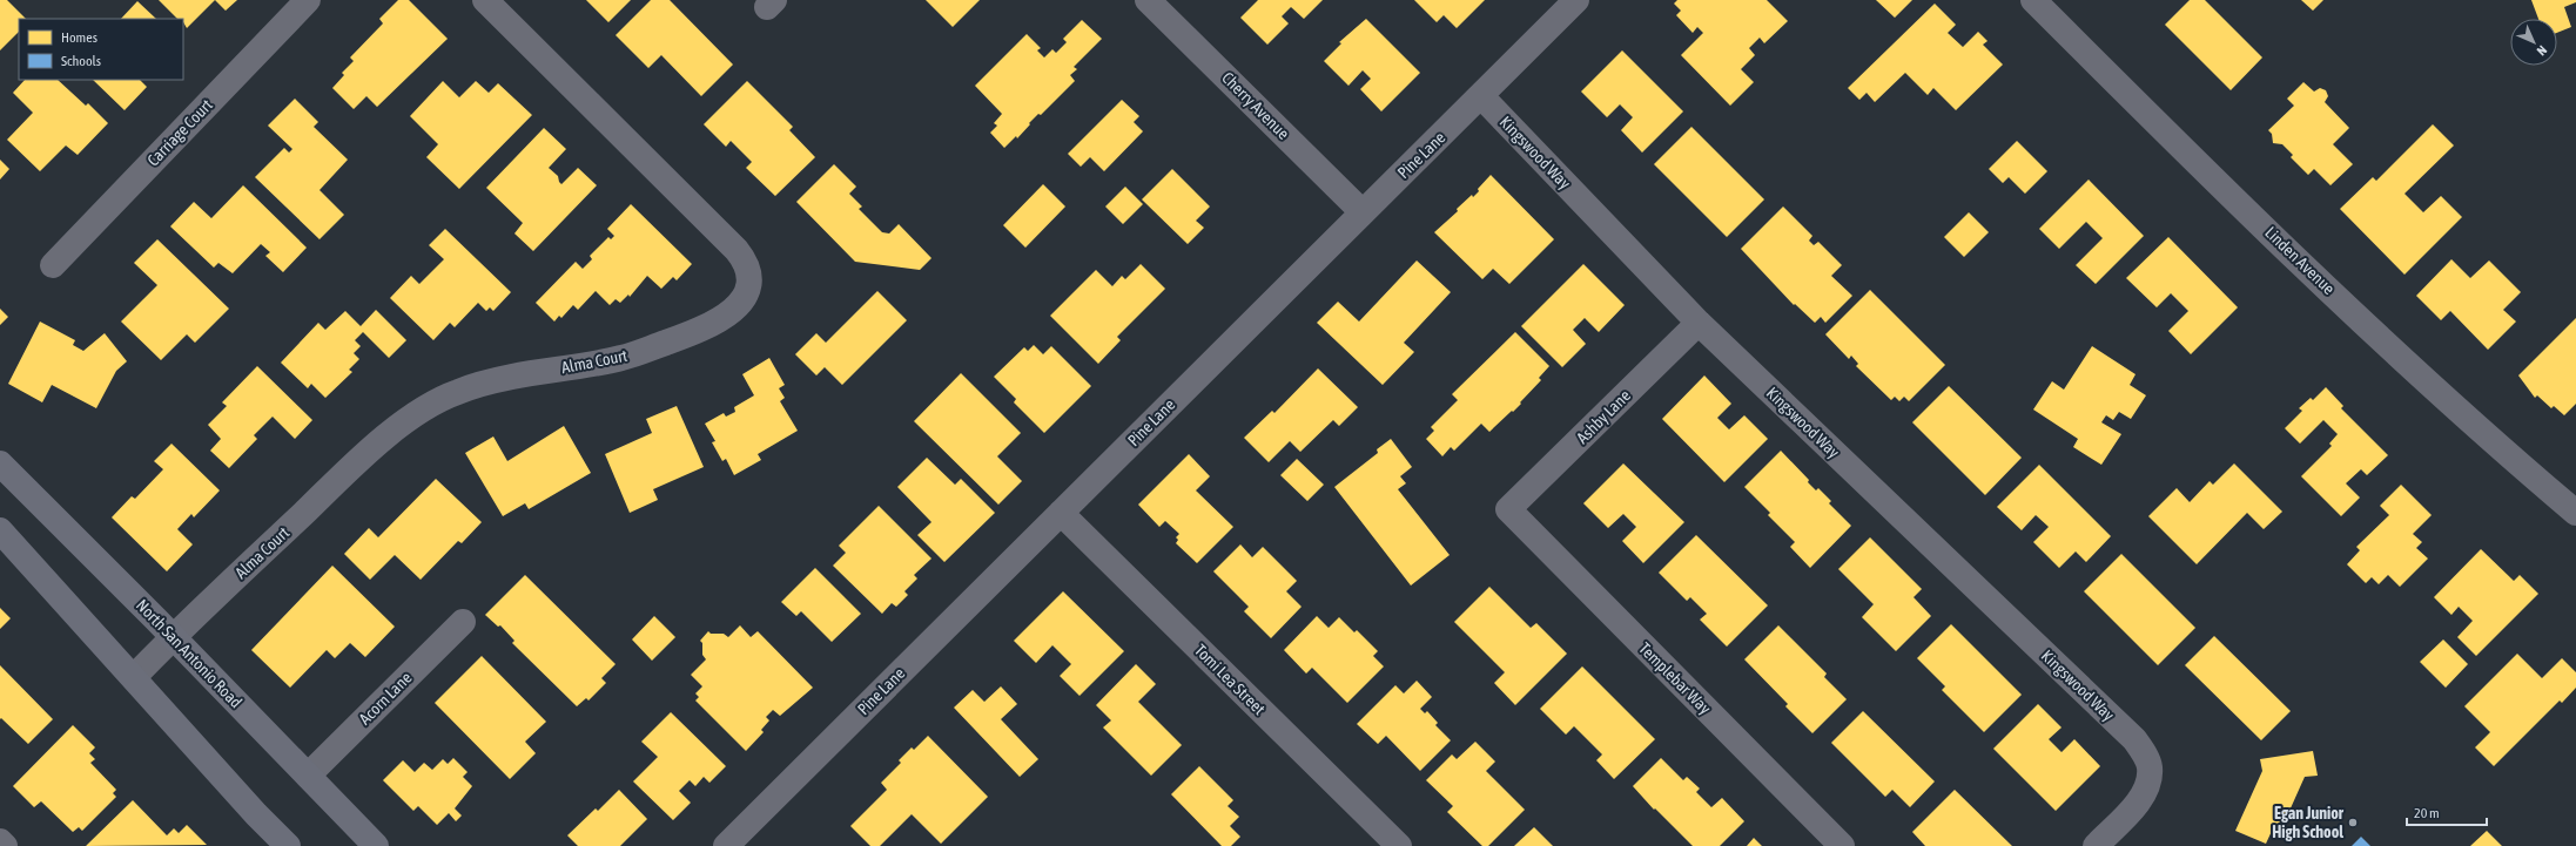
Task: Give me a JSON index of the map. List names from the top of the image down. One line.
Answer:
{"streets":{"main road":["North San Antonio Road"],"street":["Cherry Avenue","Carriage Court","Kingswood Way","Pine Lane","Linden Avenue","Alma Court","Ashby Lane","Templebar Way","Tomi Lea Street","Acorn Lane"]},"crossings":[["Cherry Avenue","Pine Lane"],["Kingswood Way","Pine Lane"],["Kingswood Way","Ashby Lane"],["Pine Lane","Tomi Lea Street"],["Alma Court","North San Antonio Road"],["Ashby Lane","Templebar Way"],["North San Antonio Road","Acorn Lane"]],"places":["Egan Junior High School"],"legend":["Homes","Schools"],"scale_bar":"20 m","north":"bottom right"}
